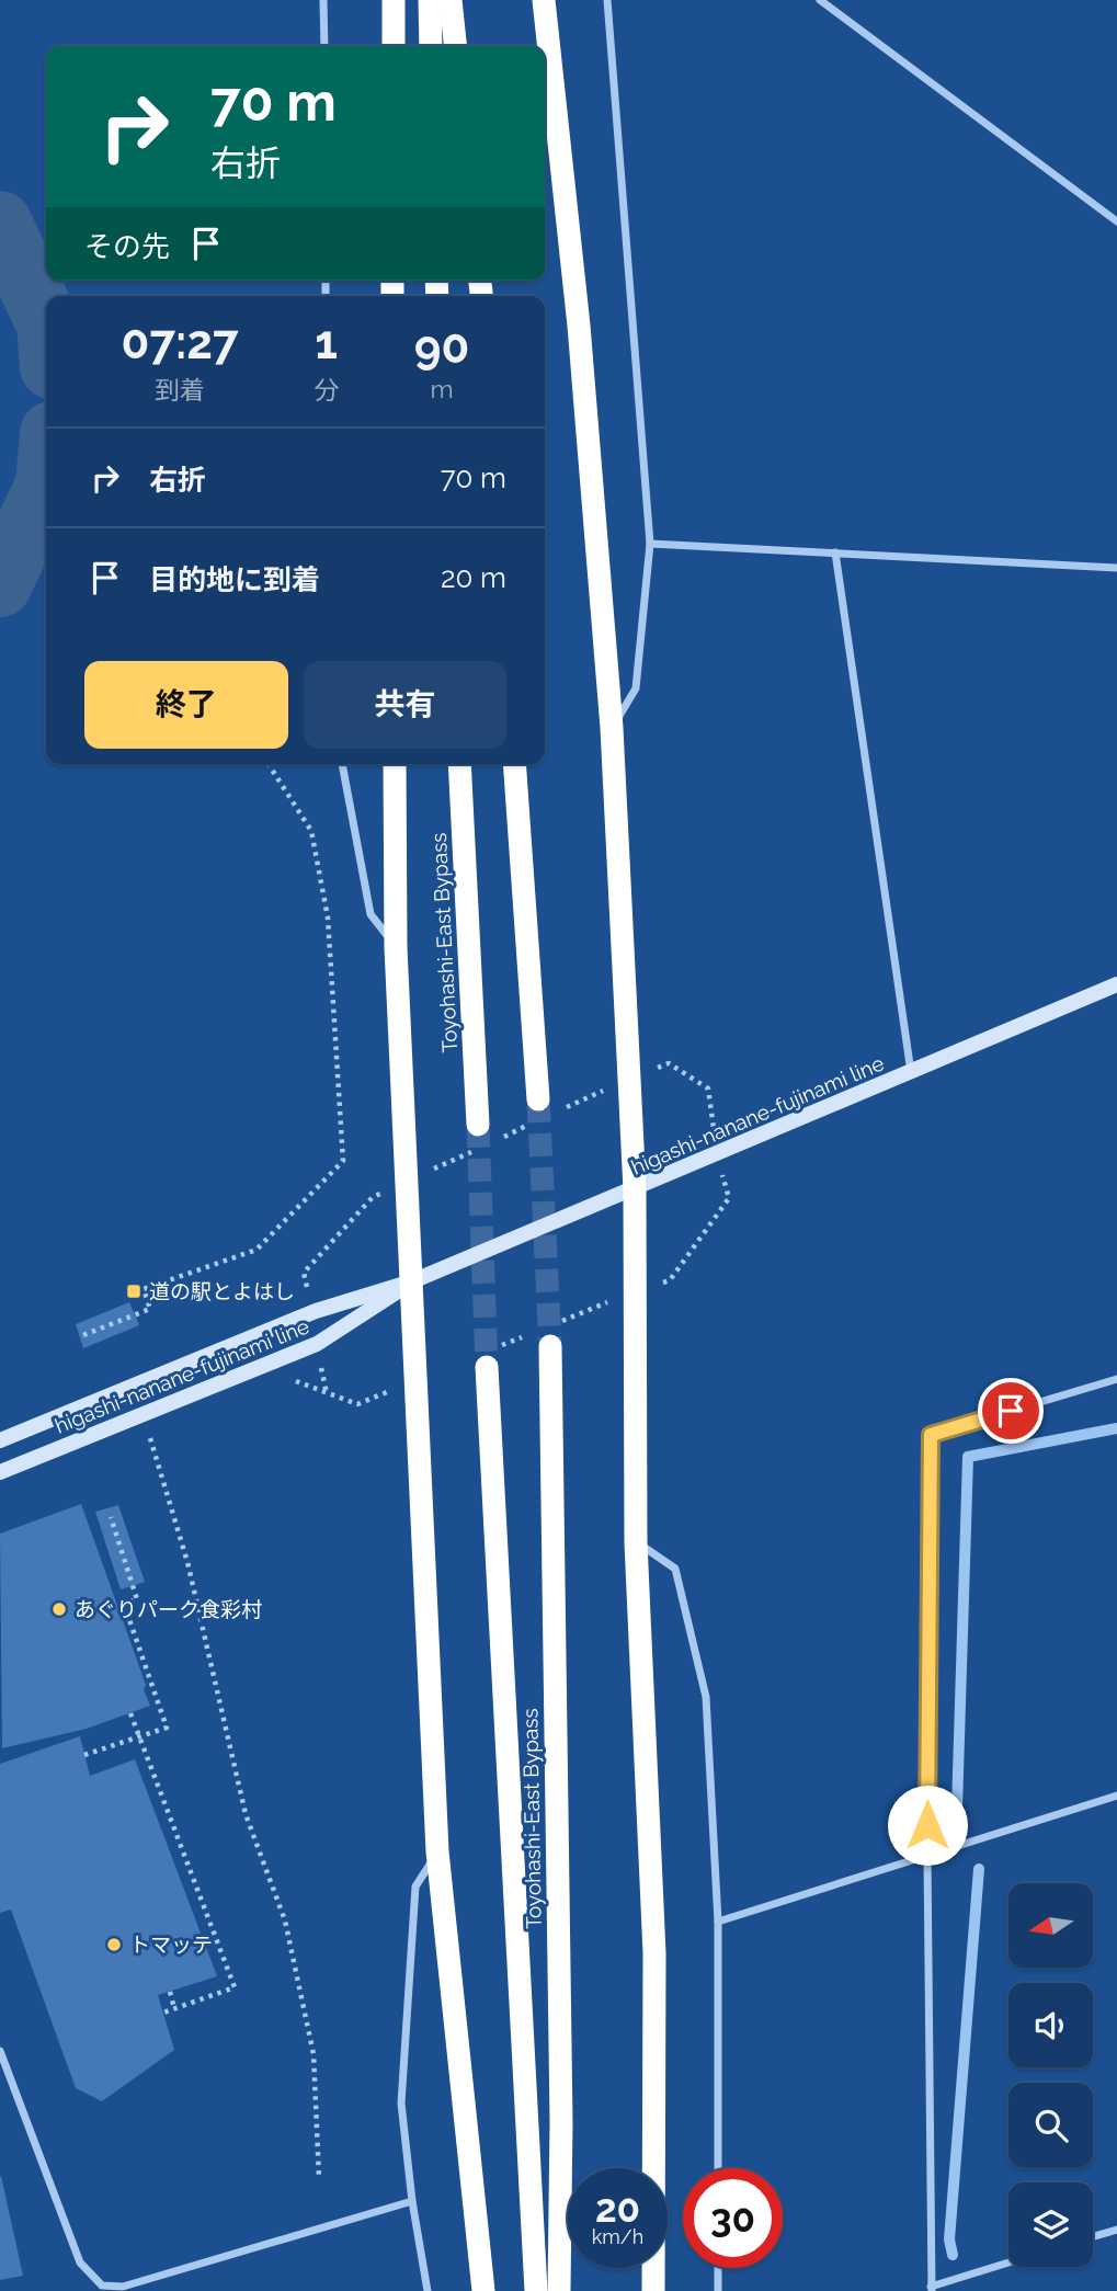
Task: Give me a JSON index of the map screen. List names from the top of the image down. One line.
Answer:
{"streets":{"highway":["Toyohashi-East Bypass"],"main road":["higashi-nanane-fujinami line"]},"places":{"transit":["道の駅とよはし"],"other":["あぐりパーク食彩村","トマッテ"]},"north":"left","page":{"turn":["70 m","右折"],"then":"その先","eta":["07:27","到着","1","分","90","m"],"list":[{"name":"右折","value":"70 m"},{"name":"目的地に到着","value":"20 m"}],"buttons":["終了","共有"],"speed":"20 km/h","limit":"30"}}
